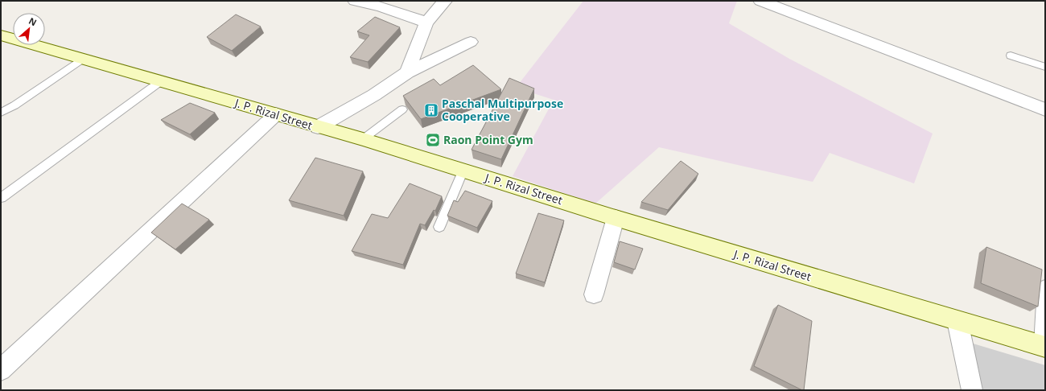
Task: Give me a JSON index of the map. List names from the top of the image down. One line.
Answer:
{"streets":{"main road":["J. P. Rizal Street"]},"places":{"building":["Paschal Multipurpose Cooperative"],"sports":["Raon Point Gym"]},"north":"top right"}
